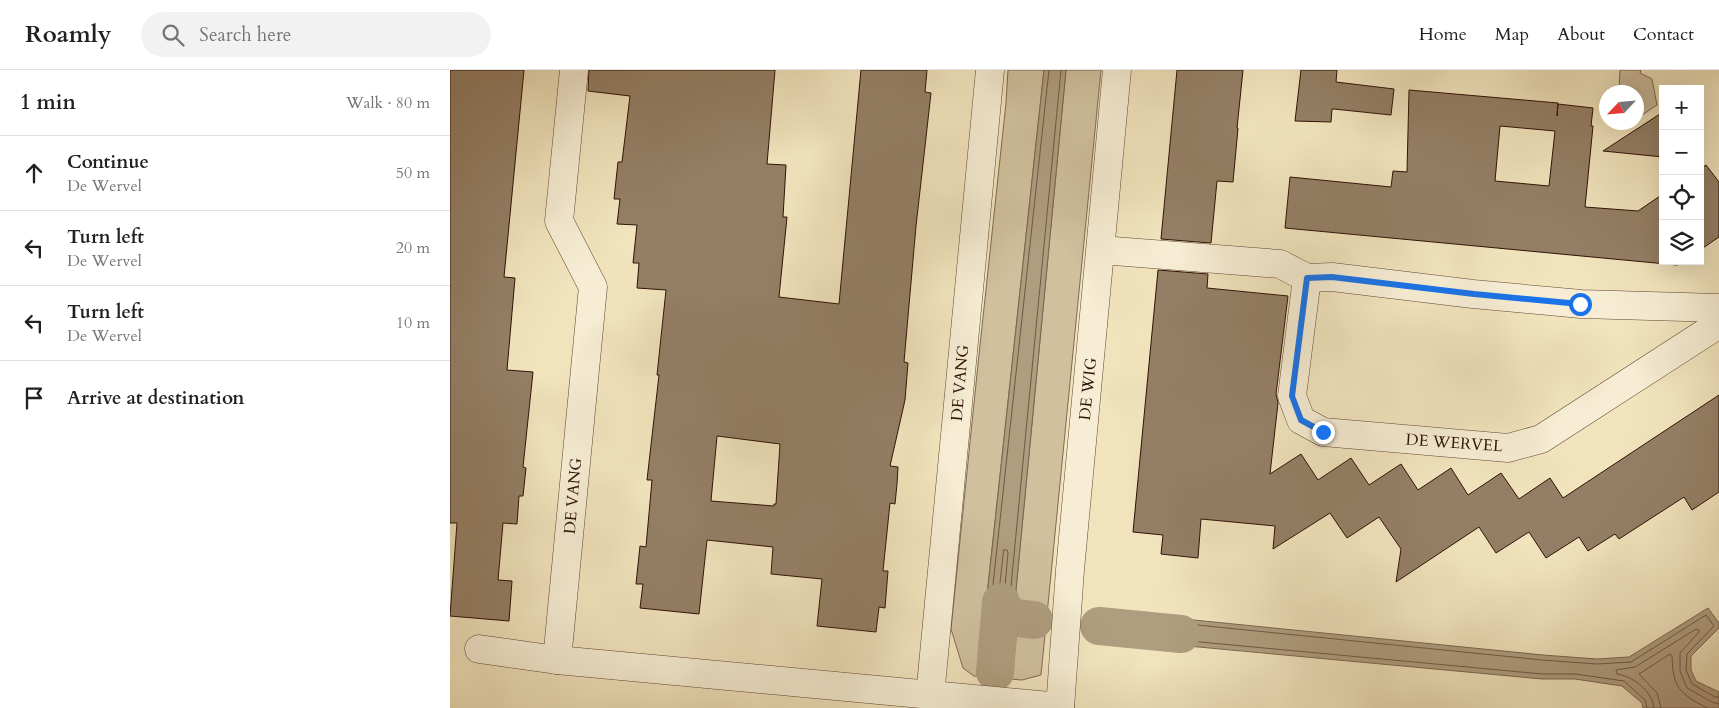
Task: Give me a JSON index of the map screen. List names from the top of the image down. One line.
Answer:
{"streets":{"street":["DE VANG","DE WIG","DE WERVEL"]},"north":"bottom left","page":{"header":"Roamly","search":"Search here","nav":["Home","Map","About","Contact"],"heading":["1 min","Walk · 80 m"],"map_buttons":["+","−"],"list":[["Continue","De Wervel","50 m"],["Turn left","De Wervel","20 m"],["Turn left","De Wervel","10 m"],"Arrive at destination"]}}
